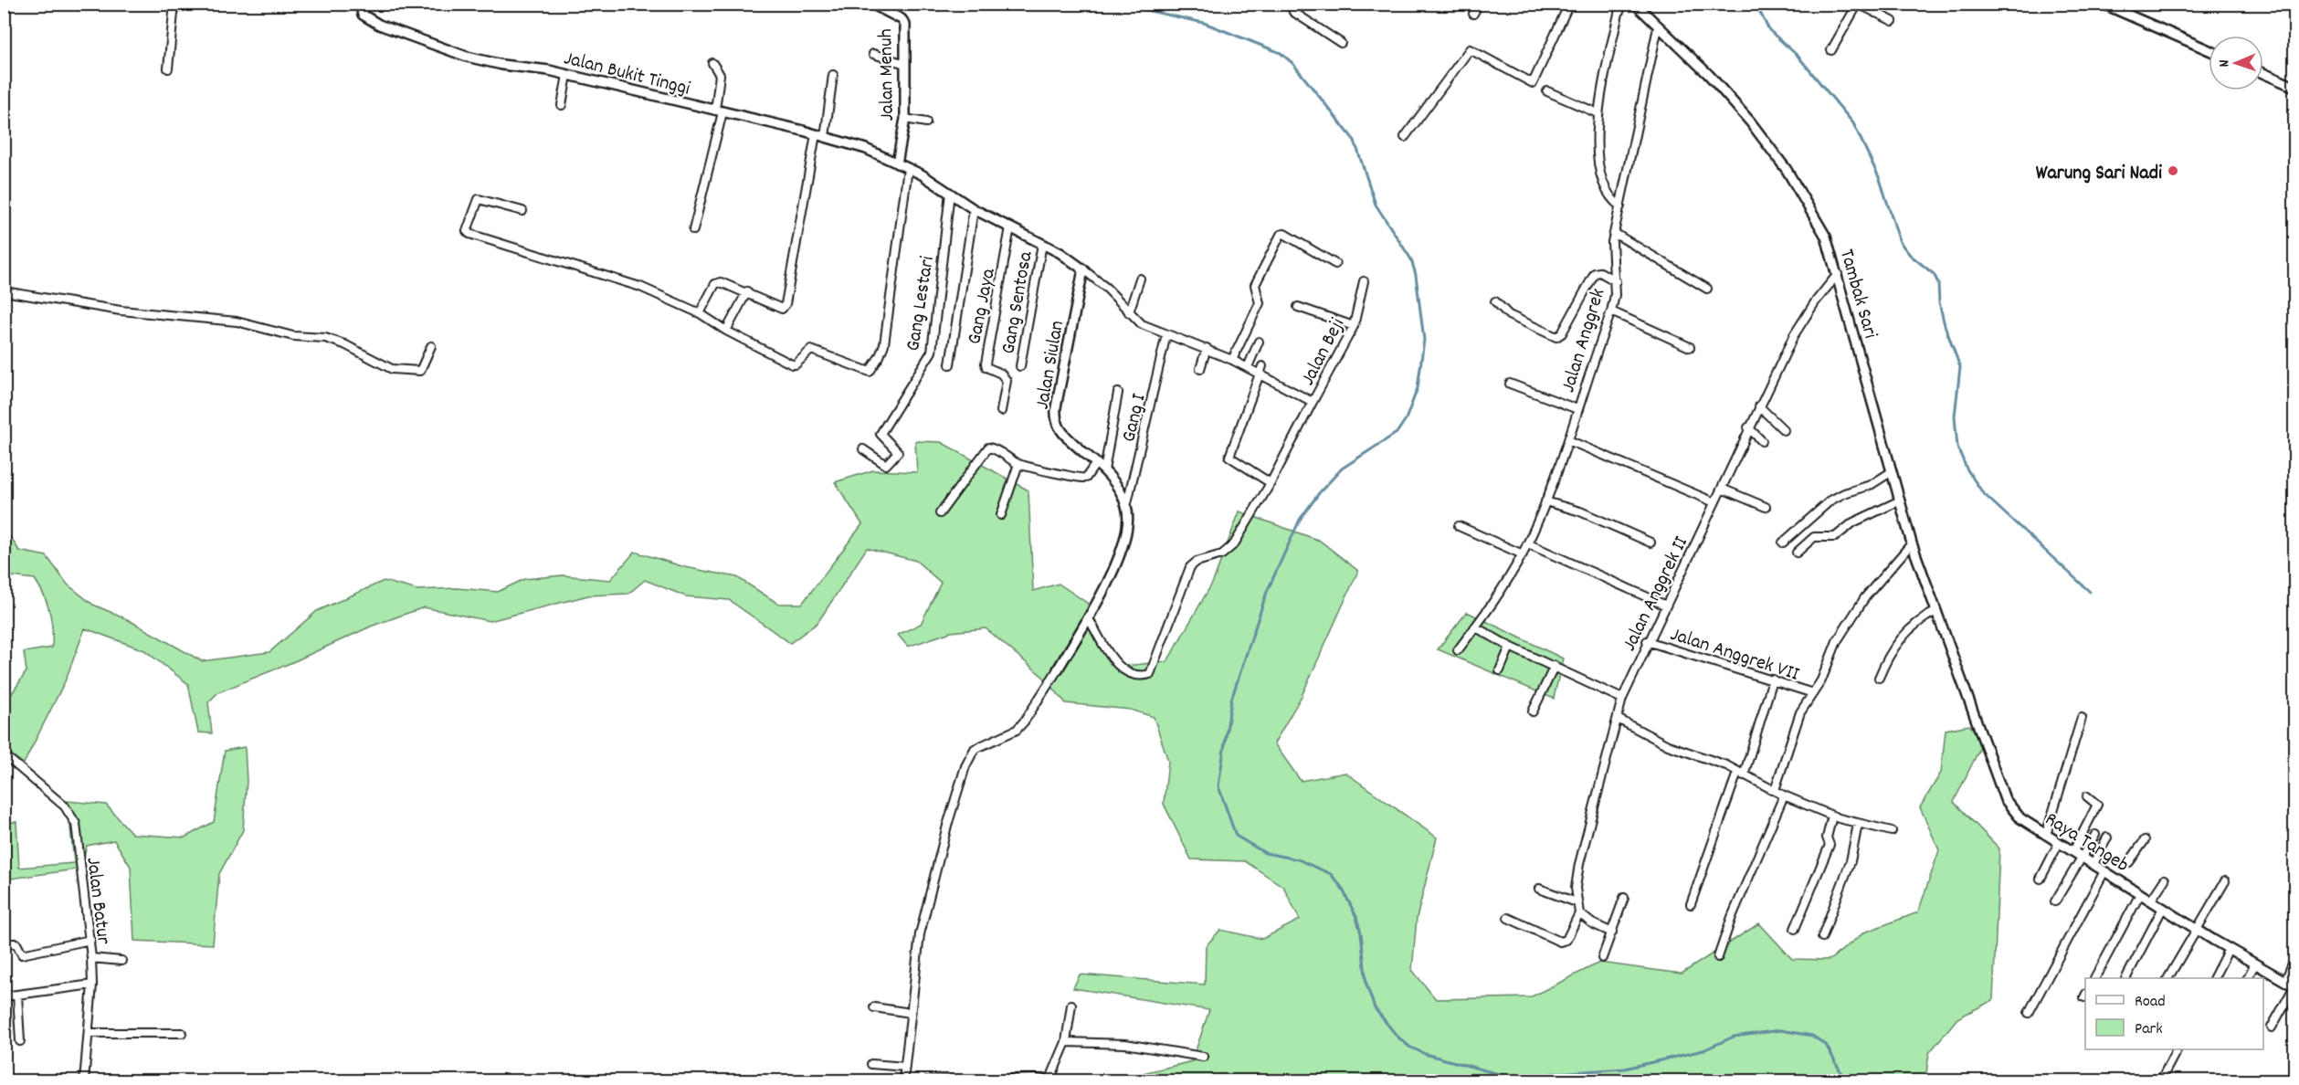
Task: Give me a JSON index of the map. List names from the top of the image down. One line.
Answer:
{"streets":{"street":["Jalan Bukit Tinggi","Jalan Menuh","Tambak Sari","Gang Sentosa","Gang Lestari","Gang Jaya","Jalan Anggrek","Jalan Beji","Jalan Siulan","Gang I","Jalan Anggrek II","Jalan Anggrek VII","Raya Tangeb","Jalan Batur"]},"crossings":[["Jalan Bukit Tinggi","Jalan Menuh"],["Tambak Sari","Jalan Anggrek"],["Tambak Sari","Jalan Anggrek II"],["Tambak Sari","Raya Tangeb"],["Jalan Beji","Jalan Siulan"],["Jalan Siulan","Gang I"],["Jalan Anggrek II","Jalan Anggrek VII"]],"places":["Warung Sari Nadi"],"legend":["Road","Park"],"north":"left"}
